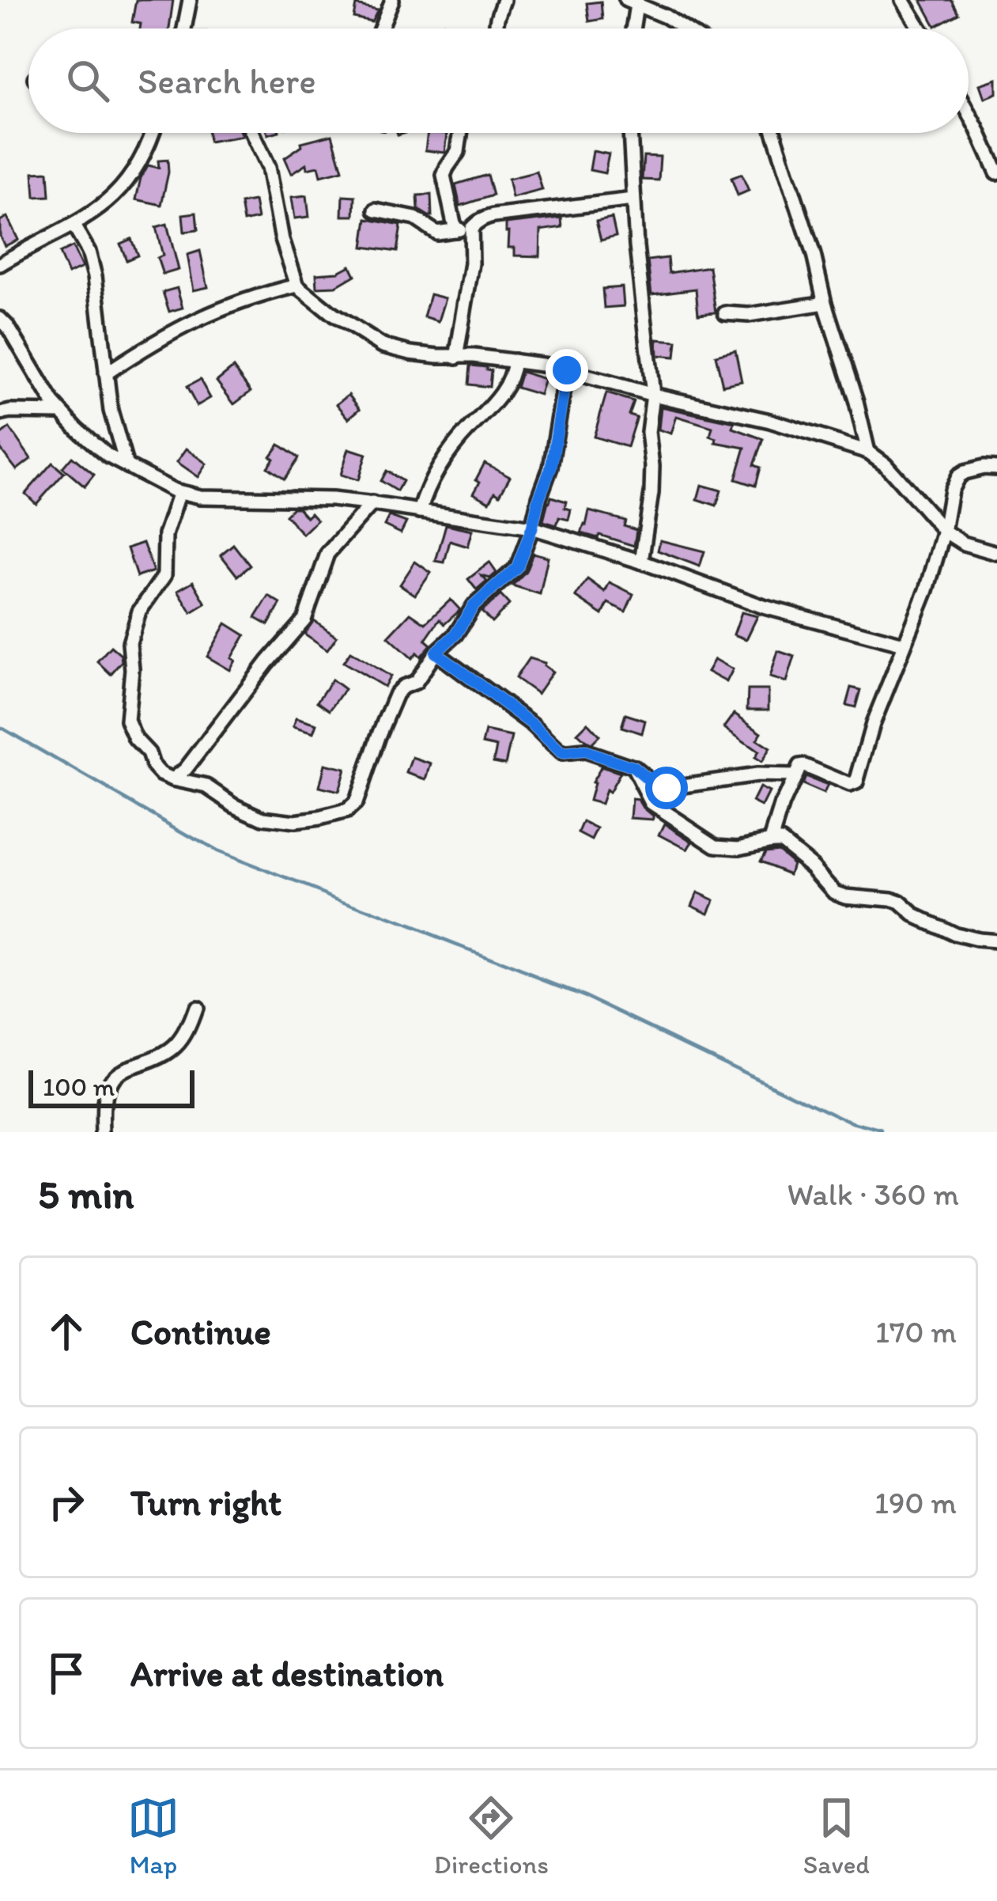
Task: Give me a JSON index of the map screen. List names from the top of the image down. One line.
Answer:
{"scale_bar":"100 m","page":{"search":"Search here","scale":"100 m","heading":["5 min","Walk · 360 m"],"list":[["Continue","170 m"],["Turn right","190 m"],"Arrive at destination"],"nav":["Map","Directions","Saved"]}}
